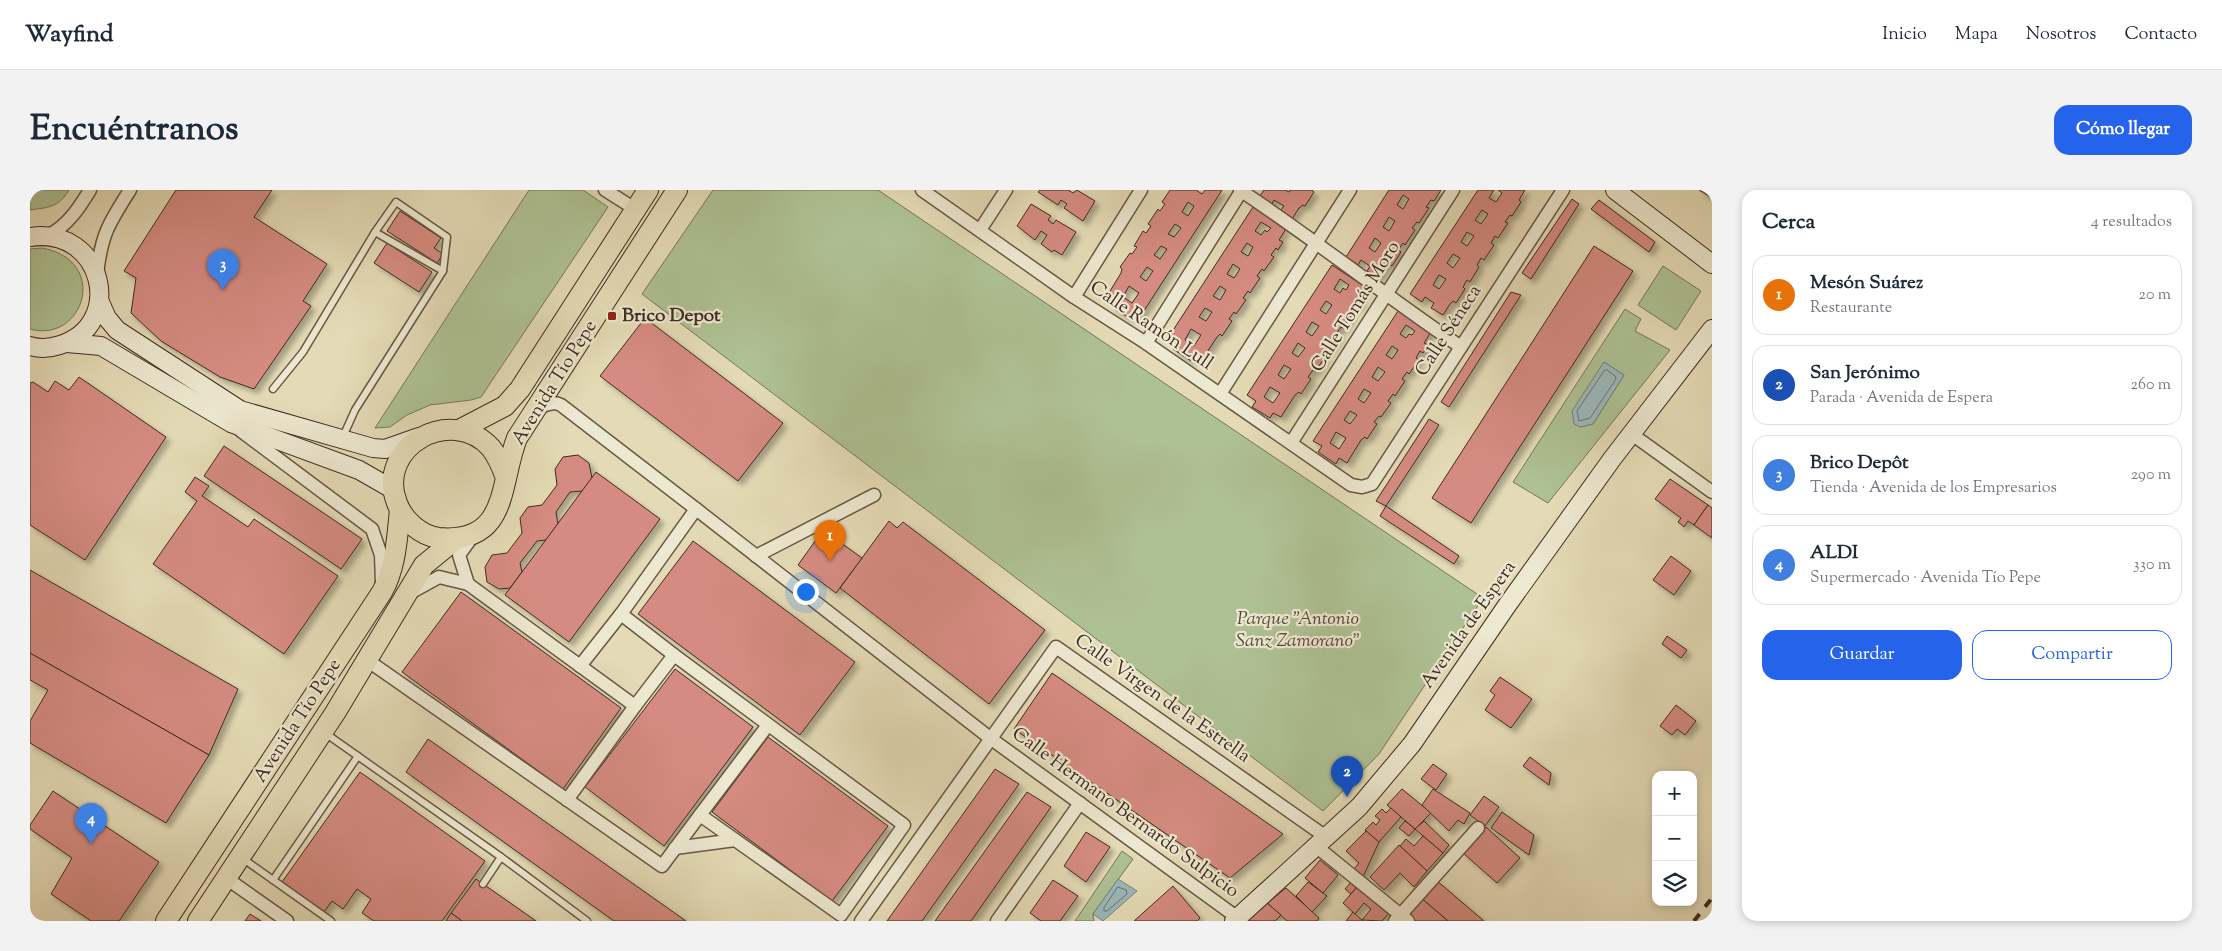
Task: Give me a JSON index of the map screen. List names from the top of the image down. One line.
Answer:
{"streets":{"main road":["Avenida Tío Pepe"],"street":["Calle Tomás Moro","Calle Ramón Lull","Calle Séneca","Avenida de Espera","Calle Virgen de la Estrella","Calle Hermano Bernardo Sulpicio"]},"crossings":[["Calle Tomás Moro","Calle Ramón Lull"],["Calle Ramón Lull","Calle Séneca"],["Avenida de Espera","Calle Virgen de la Estrella"],["Avenida de Espera","Calle Hermano Bernardo Sulpicio"],["Calle Virgen de la Estrella","Calle Hermano Bernardo Sulpicio"]],"parks":["Parque \"Antonio Sanz Zamorano\""],"places":{"transit":["Brico Depot"]},"page":{"header":"Wayfind","nav":["Inicio","Mapa","Nosotros","Contacto"],"title":"Encuéntranos","buttons":["Cómo llegar",["Guardar","Compartir"]],"heading":["Cerca","4 resultados"],"pins":["3","1","2","4"],"list":[{"mark":"1","name":"Mesón Suárez","note":"Restaurante","value":"20 m"},{"mark":"2","name":"San Jerónimo","note":"Parada · Avenida de Espera","value":"260 m"},{"mark":"3","name":"Brico Depôt","note":"Tienda · Avenida de los Empresarios","value":"290 m"},{"mark":"4","name":"ALDI","note":"Supermercado · Avenida Tío Pepe","value":"330 m"}],"map_buttons":["+","−"]}}
